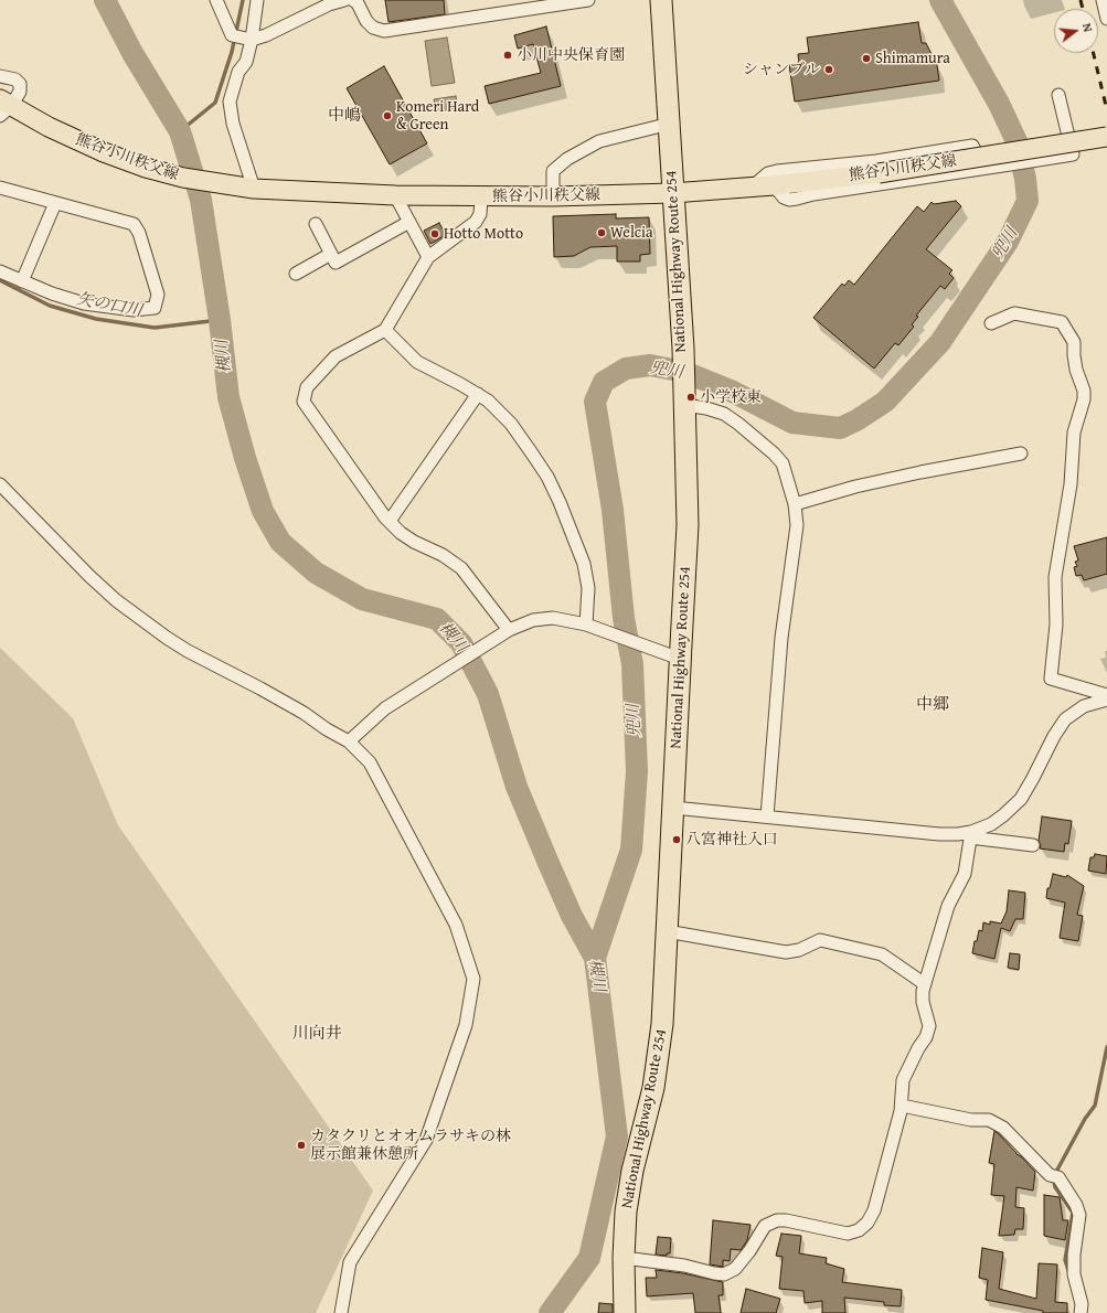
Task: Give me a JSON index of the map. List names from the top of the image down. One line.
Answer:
{"streets":{"highway":["National Highway Route 254"],"main road":["熊谷小川秩父線"]},"crossings":[["熊谷小川秩父線","National Highway Route 254"]],"districts":["中嶋","中郷","川向井"],"water":["兜川","矢の口川","槻川"],"places":["小川中央保育園","Shimamura","シャンブル","Komeri Hard & Green","Welcia","Hotto Motto","小学校東","八宮神社入口","カタクリとオオムラサキの林 展示館兼休憩所"],"north":"right"}
